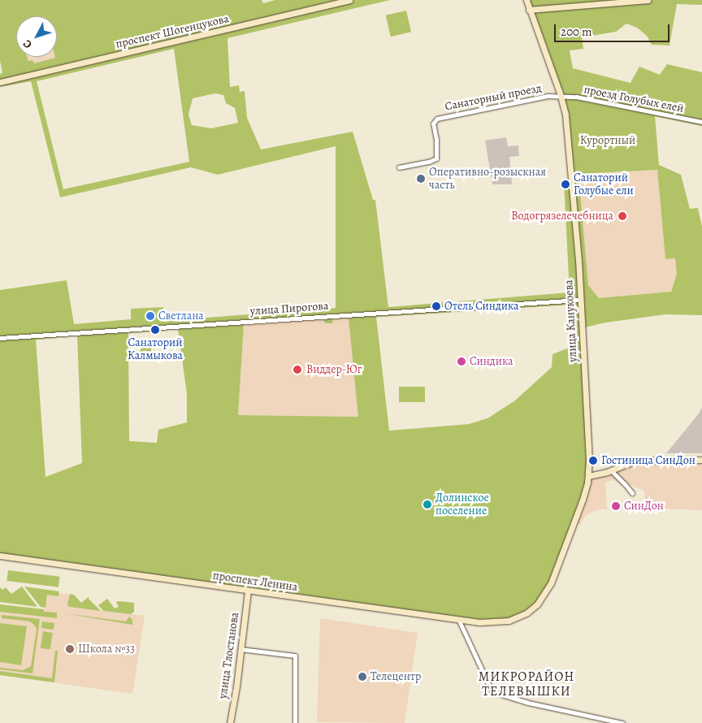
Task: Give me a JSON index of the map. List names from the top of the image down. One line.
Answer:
{"streets":{"street":["проспект Шогенцукова","Санаторный проезд","проезд Голубых елей","улица Пирогова","улица Канукоева","проспект Ленина","улица Тлостанова"]},"crossings":[["Санаторный проезд","проезд Голубых елей"],["Санаторный проезд","улица Канукоева"],["проезд Голубых елей","улица Канукоева"],["улица Пирогова","улица Канукоева"],["улица Канукоева","проспект Ленина"],["проспект Ленина","улица Тлостанова"]],"districts":["МИКРОРАЙОН ТЕЛЕВЫШКИ"],"parks":["Курортный"],"places":["Оперативно-розыскная часть","Санаторий Голубые ели","Водогрязелечебница","Отель Синдика","Светлана","Санаторий Калмыкова","Синдика","Виддер-Юг","Гостиница СинДон","Долинское поселение","СинДон","Школа №33","Телецентр"],"scale_bar":"200 m","north":"bottom left"}
